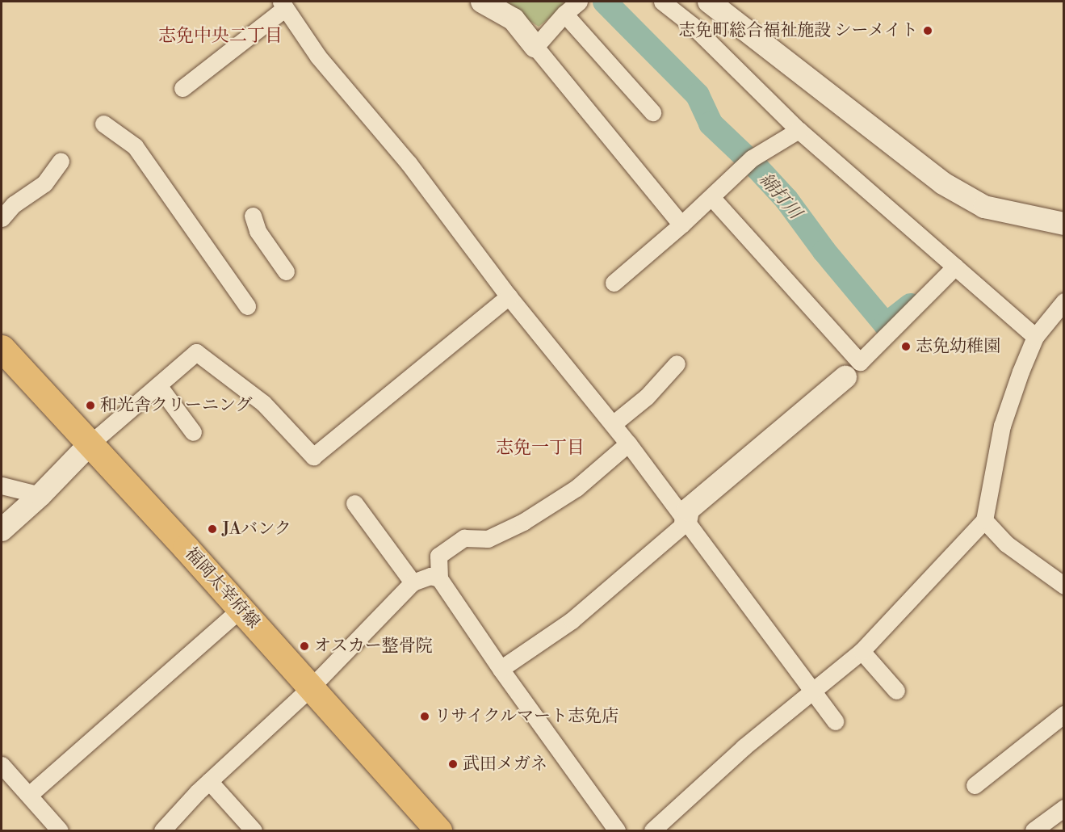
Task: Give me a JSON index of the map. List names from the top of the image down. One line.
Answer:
{"streets":{"main road":["福岡太宰府線"]},"districts":["志免中央二丁目","志免一丁目"],"water":["綿打川"],"places":["志免町総合福祉施設 シーメイト","志免幼稚園","和光舎クリーニング","JAバンク","オスカー整骨院","リサイクルマート志免店","武田メガネ"]}
